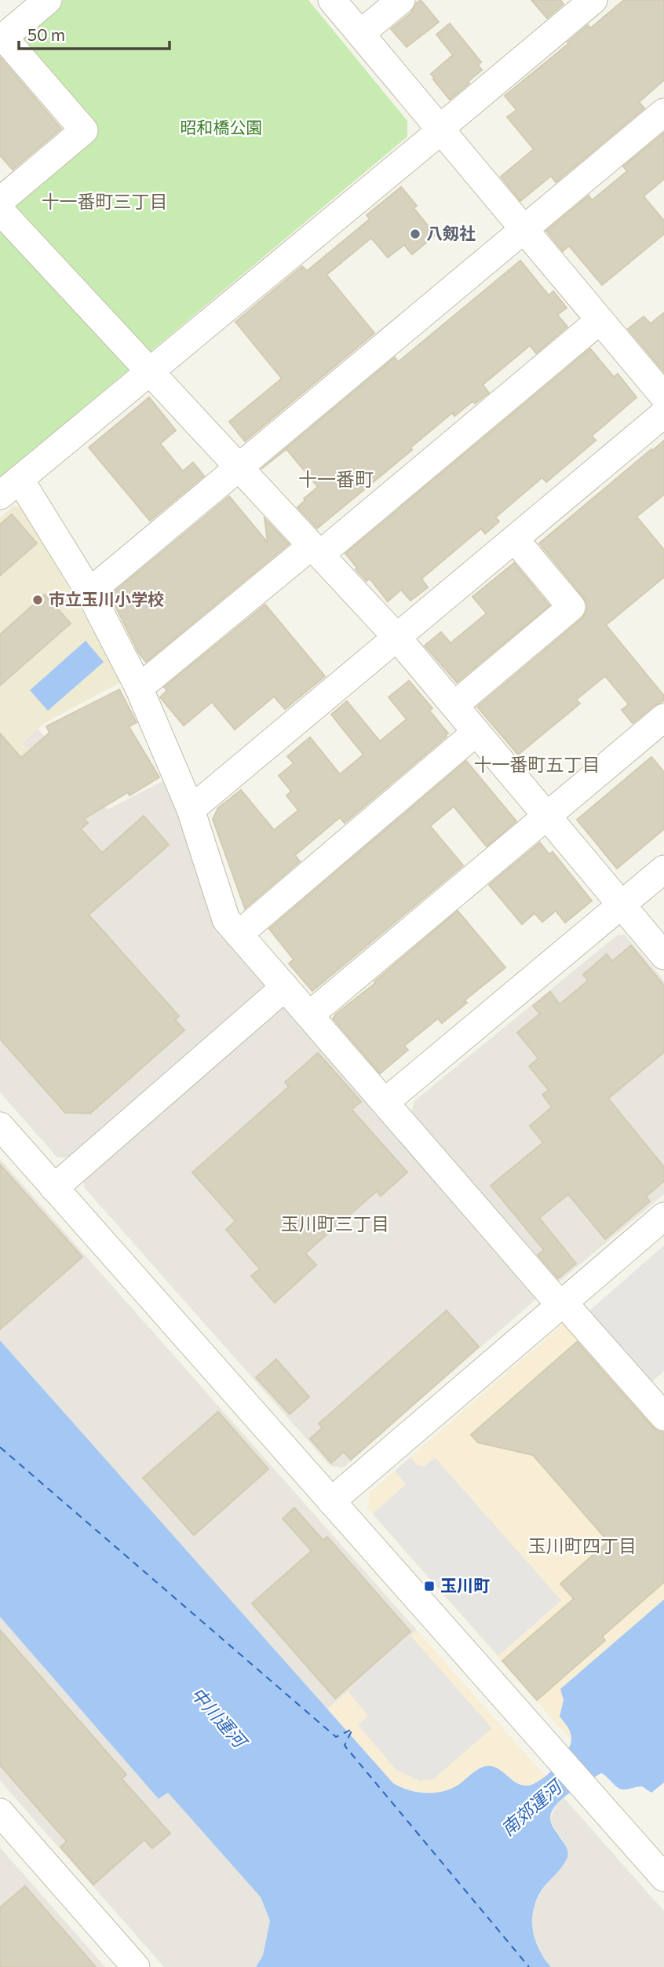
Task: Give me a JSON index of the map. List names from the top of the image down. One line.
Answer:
{"districts":["十一番町三丁目","十一番町","十一番町五丁目","玉川町三丁目","玉川町四丁目"],"water":["中川運河","南郊運河"],"parks":["昭和橋公園"],"places":{"other":["八剱社","市立玉川小学校"],"transit":["玉川町"]},"scale_bar":"50 m"}
